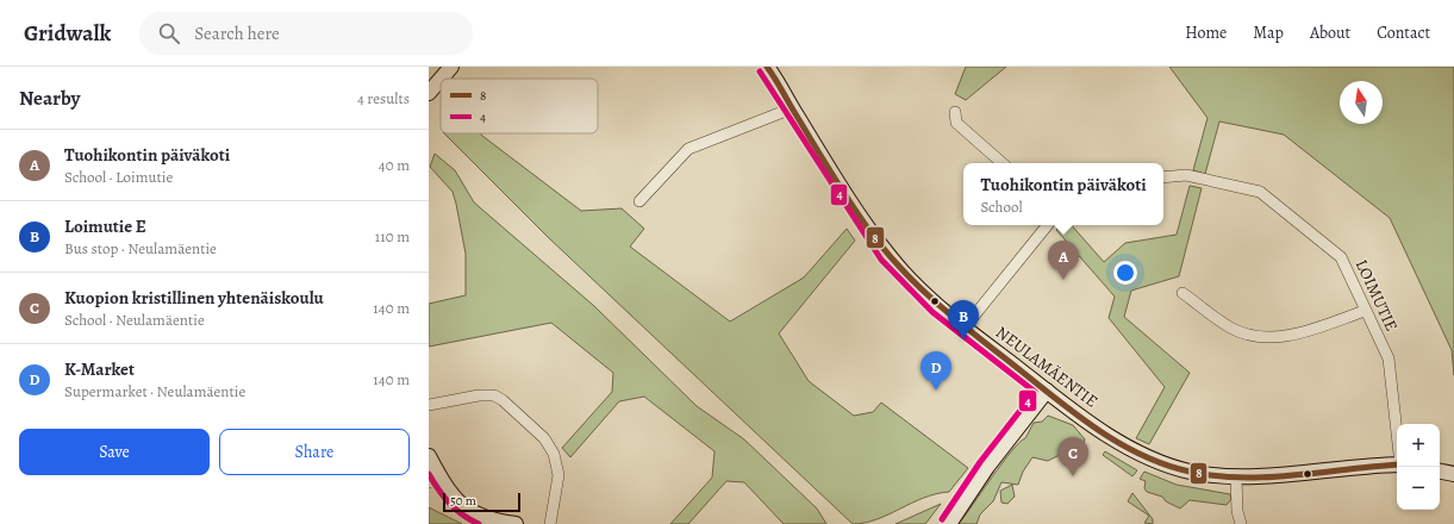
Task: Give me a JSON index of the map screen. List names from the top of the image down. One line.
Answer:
{"streets":{"street":["LOIMUTIE","NEULAMÄENTIE"]},"lines":["transit line 8","transit line 4"],"legend":["8","4"],"scale_bar":"50 m","north":"top","page":{"header":"Gridwalk","search":"Search here","nav":["Home","Map","About","Contact"],"heading":["Nearby","4 results"],"list":[{"mark":"A","name":"Tuohikontin päiväkoti","note":"School · Loimutie","value":"40 m"},{"mark":"B","name":"Loimutie E","note":"Bus stop · Neulamäentie","value":"110 m"},{"mark":"C","name":"Kuopion kristillinen yhtenäiskoulu","note":"School · Neulamäentie","value":"140 m"},{"mark":"D","name":"K-Market","note":"Supermarket · Neulamäentie","value":"140 m"}],"popup":["Tuohikontin päiväkoti","School"],"pins":["A","B","D","C"],"buttons":["Save","Share"],"map_buttons":["+","−"],"scale":"50 m"}}
